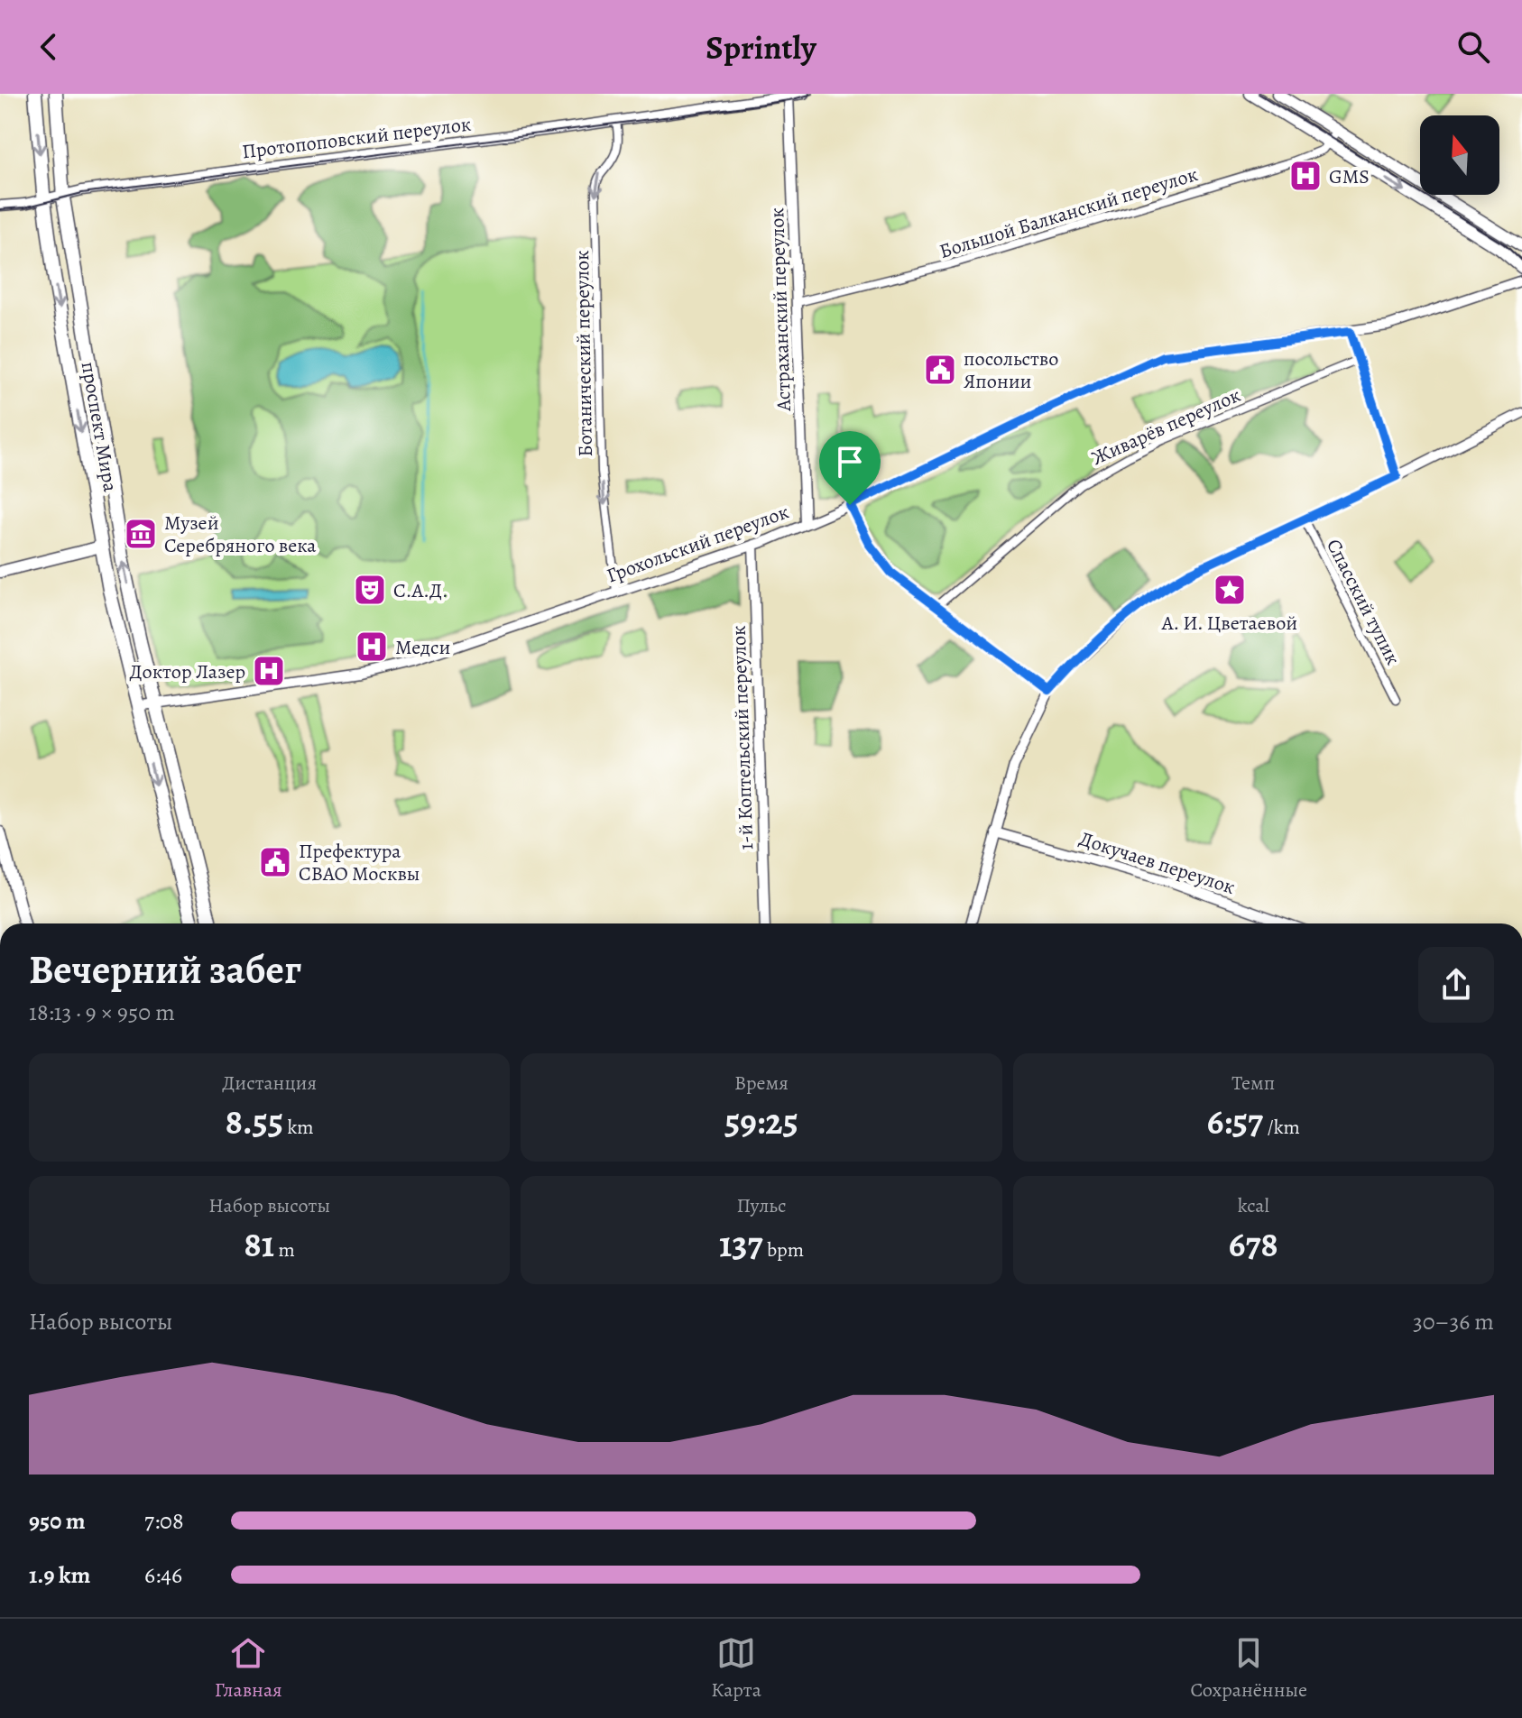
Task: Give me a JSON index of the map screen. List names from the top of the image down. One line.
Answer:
{"streets":{"main road":["проспект Мира"],"street":["Протопоповский переулок","Большой Балканский переулок","Астраханский переулок","Ботанический переулок","Живарёв переулок","Грохольский переулок","Спасский тупик","1-й Коптельский переулок","Докучаев переулок"]},"crossings":[["Протопоповский переулок","Астраханский переулок"],["Протопоповский переулок","Ботанический переулок"],["Протопоповский переулок","проспект Мира"],["Большой Балканский переулок","Астраханский переулок"],["Астраханский переулок","Грохольский переулок"],["Ботанический переулок","Грохольский переулок"],["проспект Мира","Грохольский переулок"],["Грохольский переулок","1-й Коптельский переулок"]],"one_way":["Ботанический переулок"],"places":{"hospital":["GMS","Медси","Доктор Лазер"],"public building":["посольство Японии","Префектура СВАО Москвы"],"museum":["Музей Серебряного века"],"theatre":["С.А.Д."],"place":["А. И. Цветаевой"]},"north":"top","page":{"header":"Sprintly","heading":["Вечерний забег","18:13 · 9 × 950 m"],"stats":[["Дистанция","8.55 km"],["Время","59:25"],["Темп","6:57 /km"],["Набор высоты","81 m"],["Пульс","137 bpm"],["kcal","678"]],"chart":["Набор высоты","30–36 m"],"list":[{"name":"950 m","note":"7:08"},{"name":"1.9 km","note":"6:46"}],"tabs":["Главная","Карта","Сохранённые"]}}
